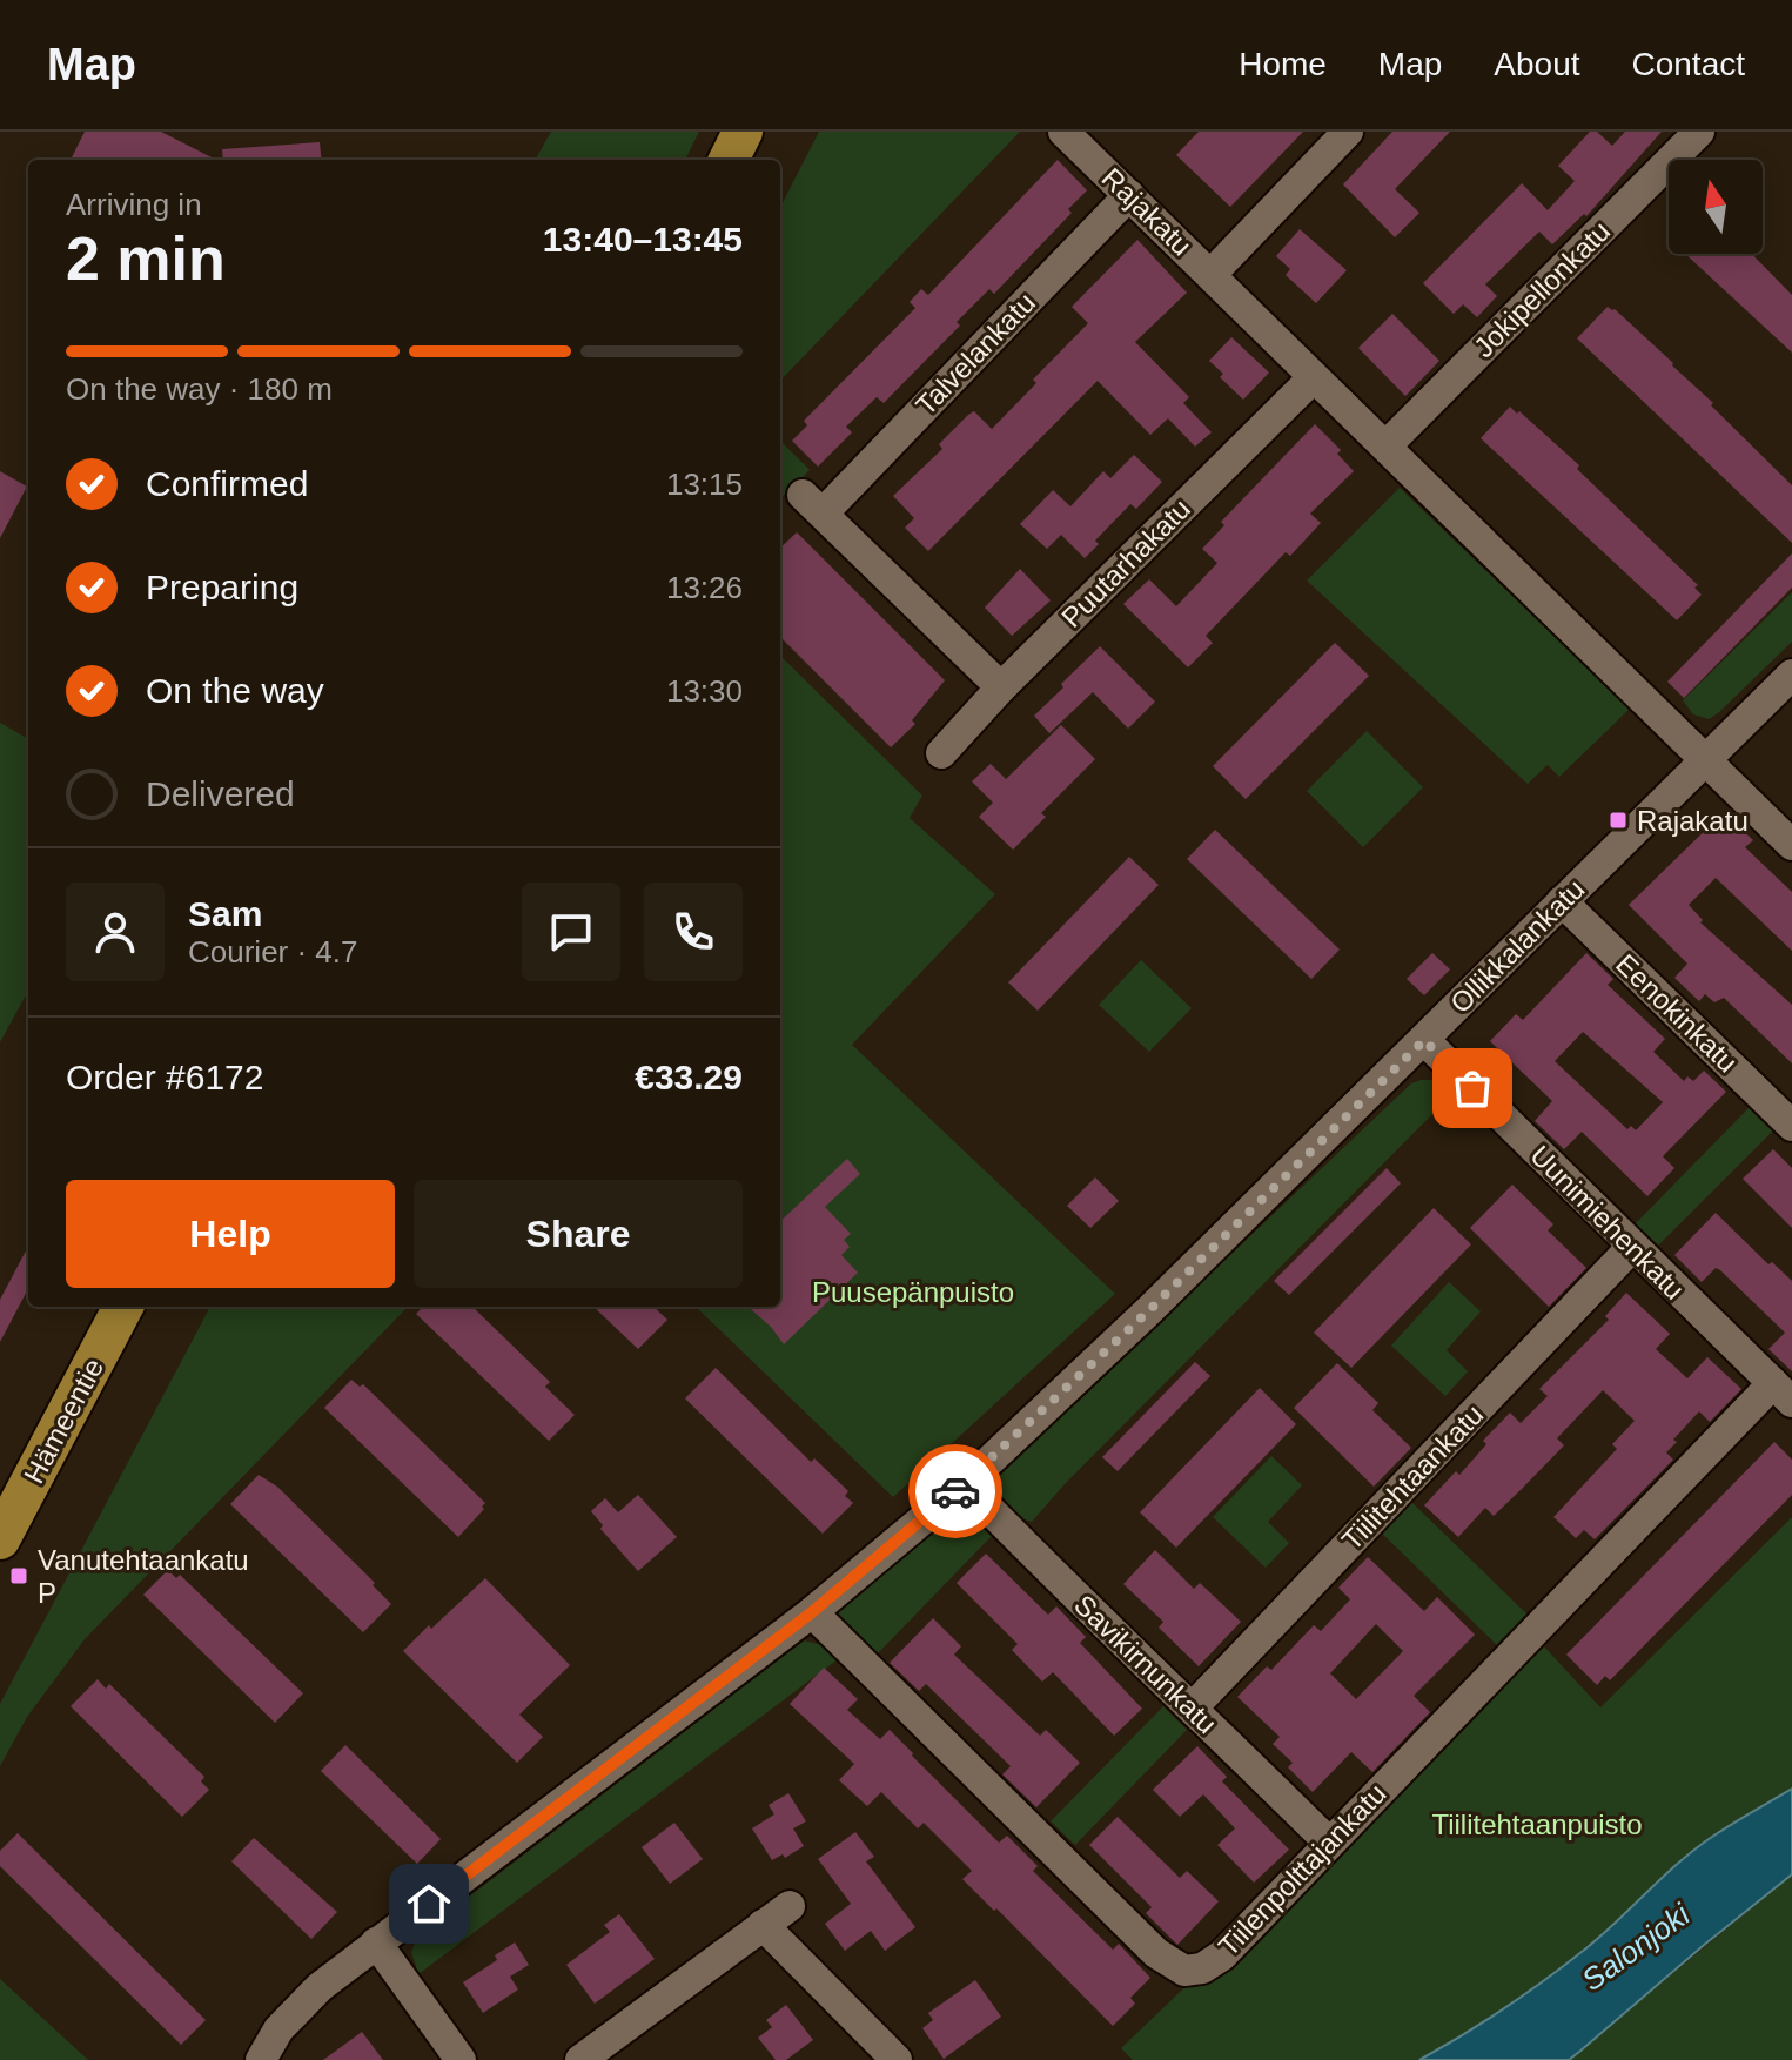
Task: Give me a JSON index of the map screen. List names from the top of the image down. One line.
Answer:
{"streets":{"main road":["Hämeentie"],"street":["Rajakatu","Jokipellonkatu","Talvelankatu","Puutarhakatu","Ollikkalankatu","Eenokinkatu","Uunimiehenkatu","Tiilitehtaankatu","Savikirnunkatu","Tiilenpolttajankatu"]},"crossings":[["Rajakatu","Jokipellonkatu"],["Rajakatu","Talvelankatu"],["Rajakatu","Puutarhakatu"],["Rajakatu","Ollikkalankatu"],["Talvelankatu","Puutarhakatu"],["Ollikkalankatu","Eenokinkatu"],["Ollikkalankatu","Uunimiehenkatu"],["Ollikkalankatu","Savikirnunkatu"],["Ollikkalankatu","Tiilenpolttajankatu"],["Uunimiehenkatu","Tiilitehtaankatu"],["Uunimiehenkatu","Tiilenpolttajankatu"],["Tiilitehtaankatu","Savikirnunkatu"],["Savikirnunkatu","Tiilenpolttajankatu"]],"water":["Salonjoki"],"parks":["Puusepänpuisto","Tiilitehtaanpuisto"],"places":{"transit":["Rajakatu","Vanutehtaankatu P"]},"north":"top","page":{"header":"Map","nav":["Home","Map","About","Contact"],"heading":["2 min","Arriving in","13:40–13:45"],"panel":["Sam","Courier · 4.7","Order #6172","€33.29"],"bar":"On the way · 180 m","list":[["Confirmed","13:15"],["Preparing","13:26"],["On the way","13:30"],"Delivered"],"buttons":["Help","Share"]}}
